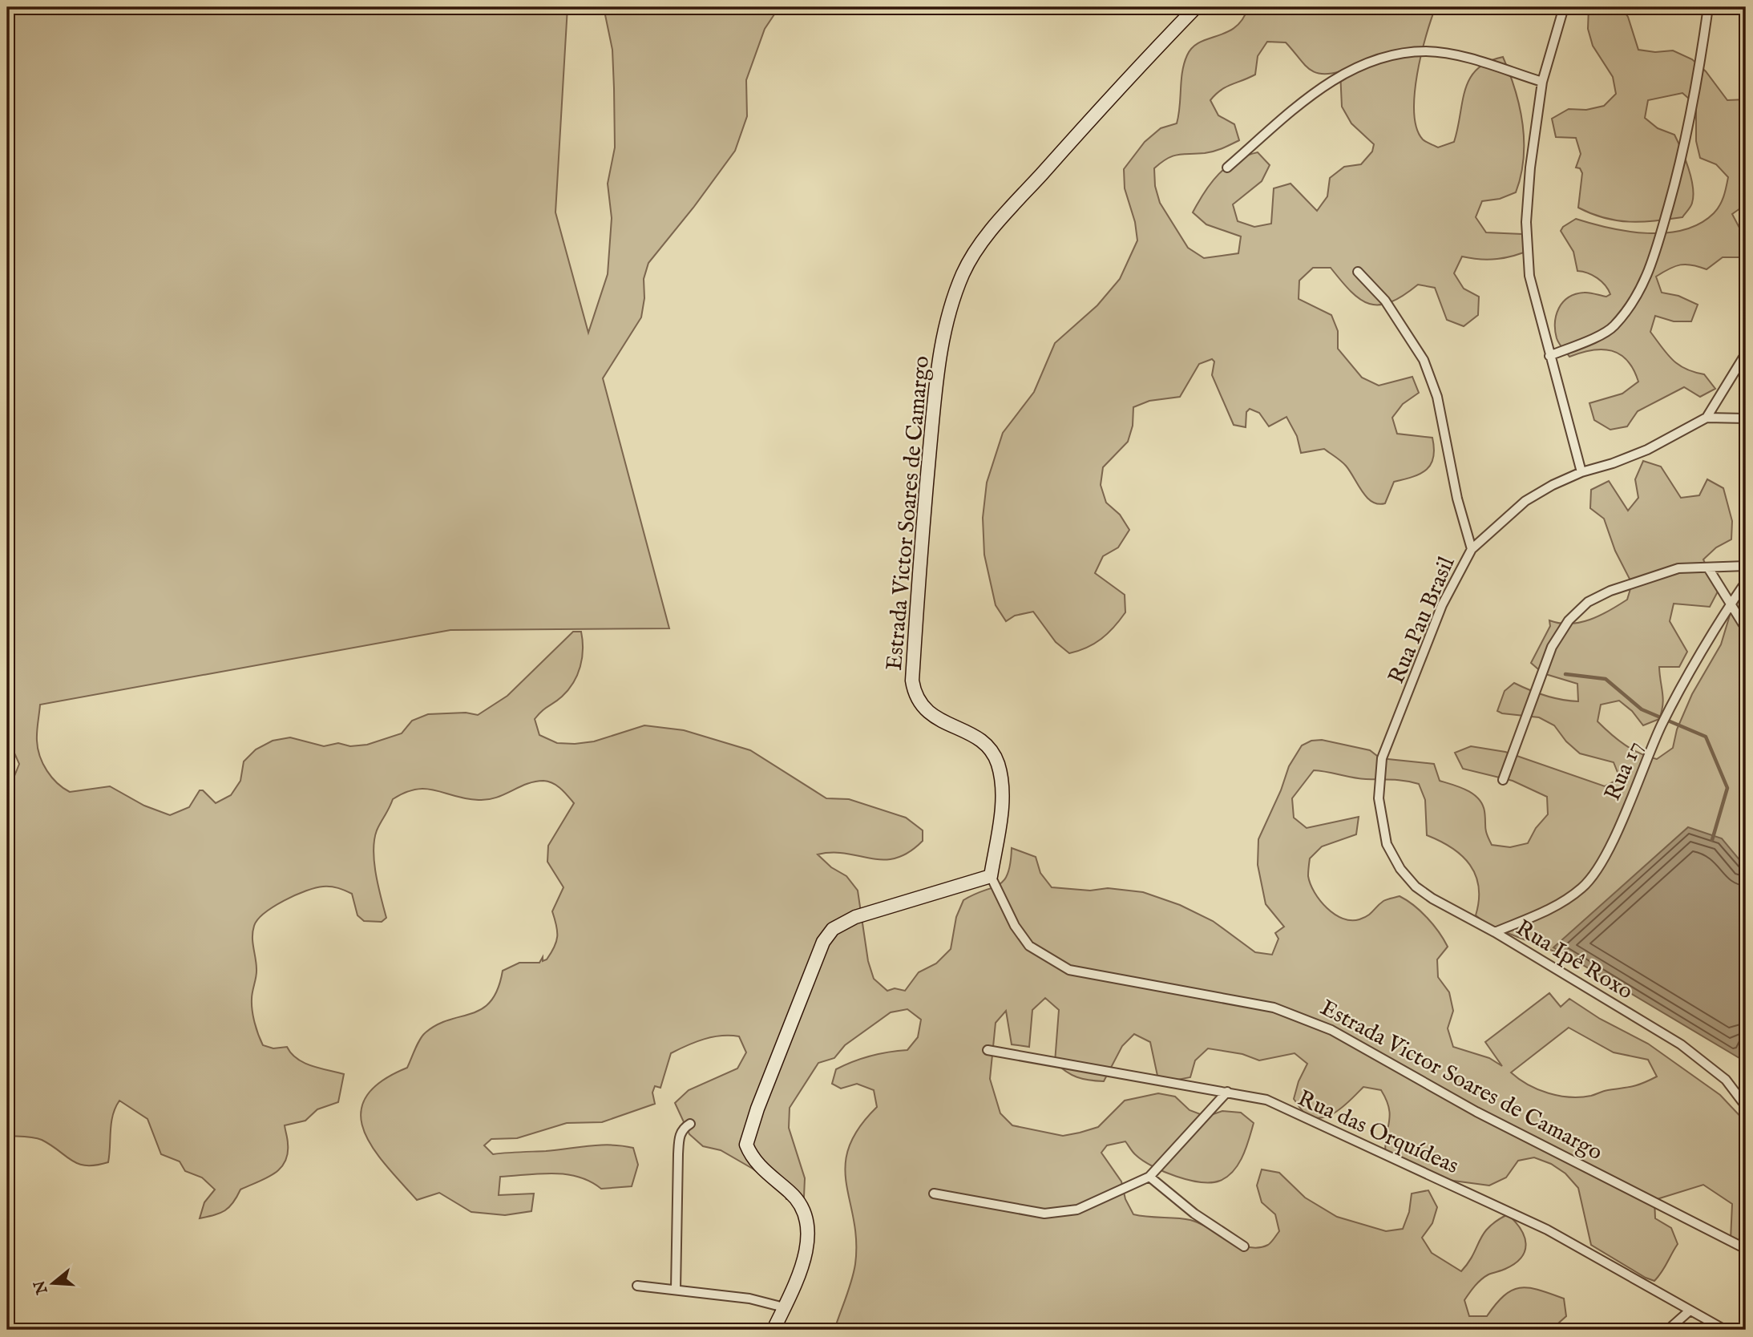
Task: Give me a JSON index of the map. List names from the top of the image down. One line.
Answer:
{"streets":{"main road":["Estrada Victor Soares de Camargo"],"street":["Rua Pau Brasil","Rua 17","Rua Ipê Roxo","Rua das Orquídeas"]},"crossings":[["Rua Pau Brasil","Rua Ipê Roxo"],["Rua 17","Rua Ipê Roxo"]],"north":"left"}
